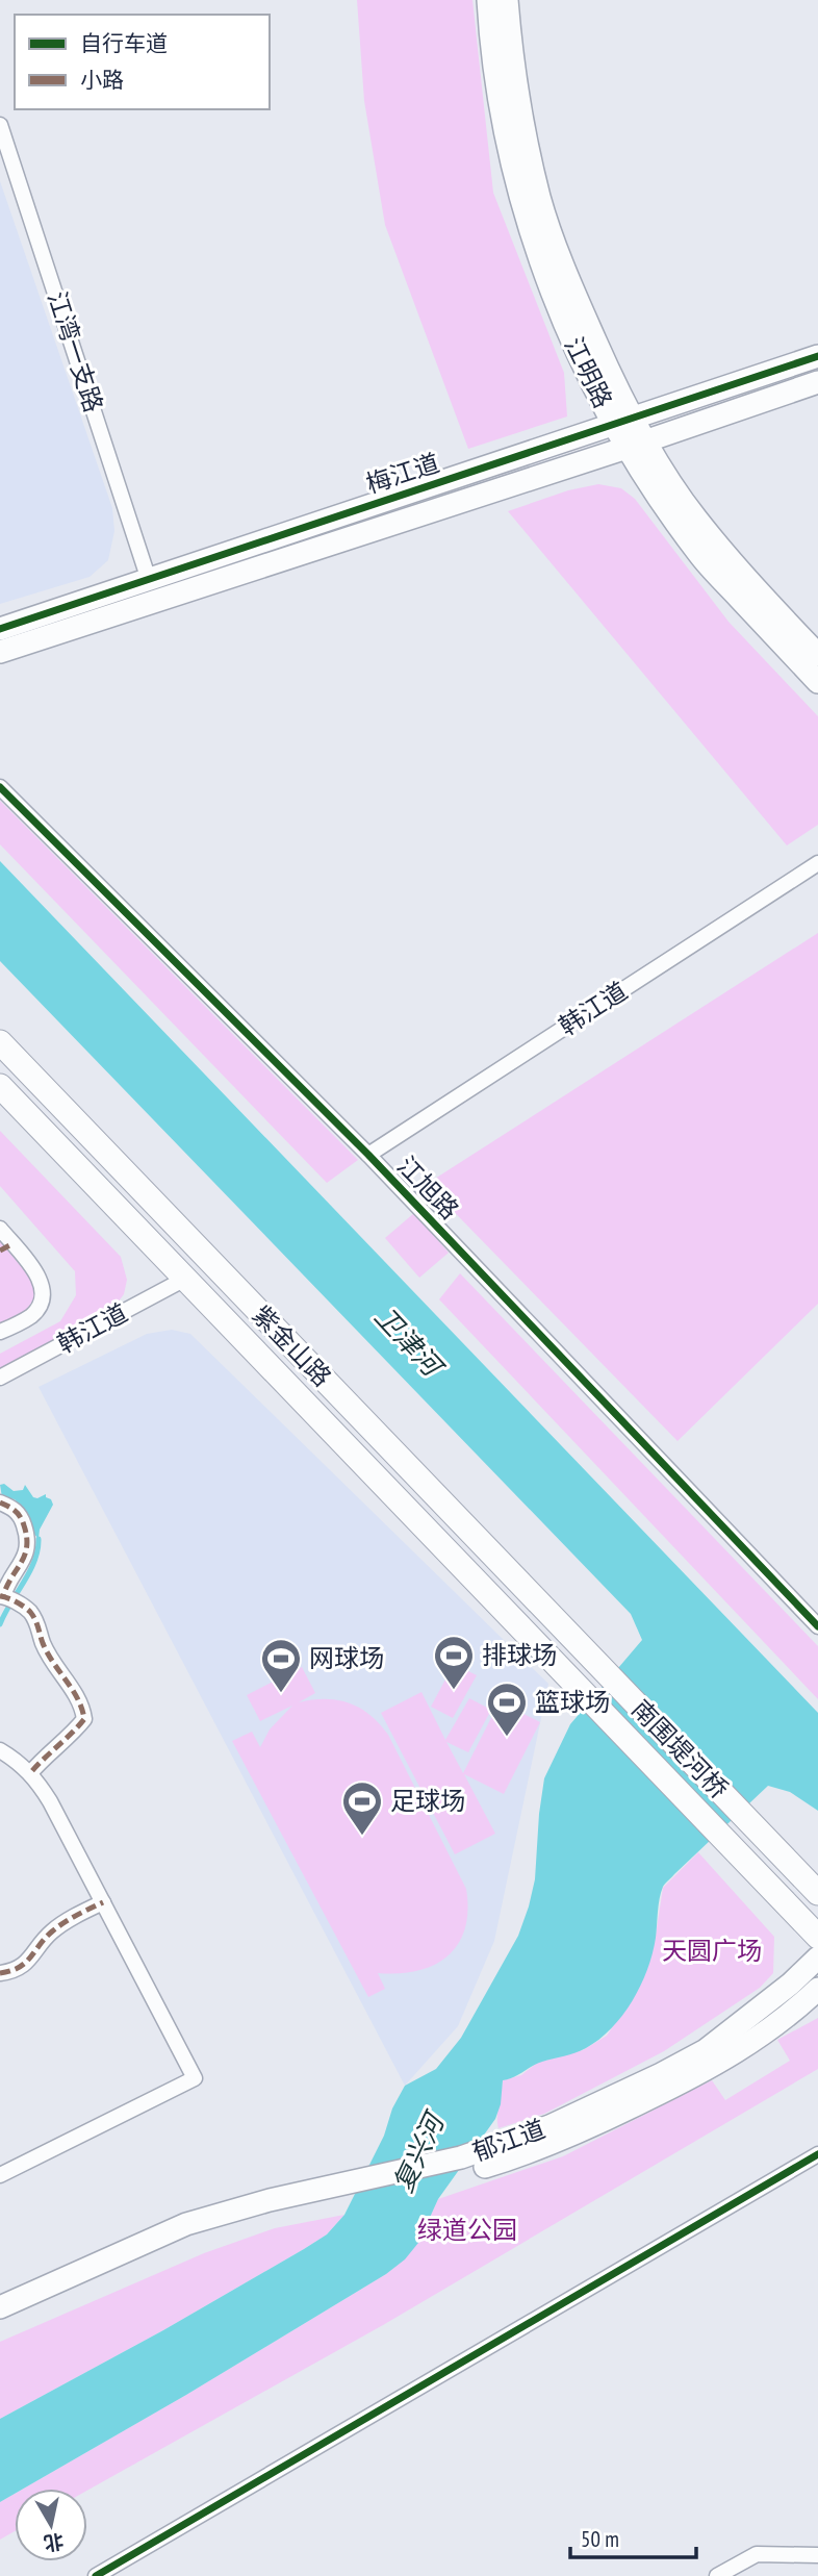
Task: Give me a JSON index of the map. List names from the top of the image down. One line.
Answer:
{"streets":{"main road":["紫金山路","南围堤河桥"],"street":["江湾一支路","江明路","梅江道","韩江道","江旭路","郁江道"]},"crossings":[["江湾一支路","梅江道"],["江明路","梅江道"],["韩江道","江旭路"],["韩江道","紫金山路"],["紫金山路","南围堤河桥"]],"water":["卫津河","复兴河"],"parks":["天圆广场","绿道公园"],"places":{"sports":["排球场","网球场","篮球场","足球场"]},"legend":["自行车道","小路"],"scale_bar":"50 m","north":"bottom"}
